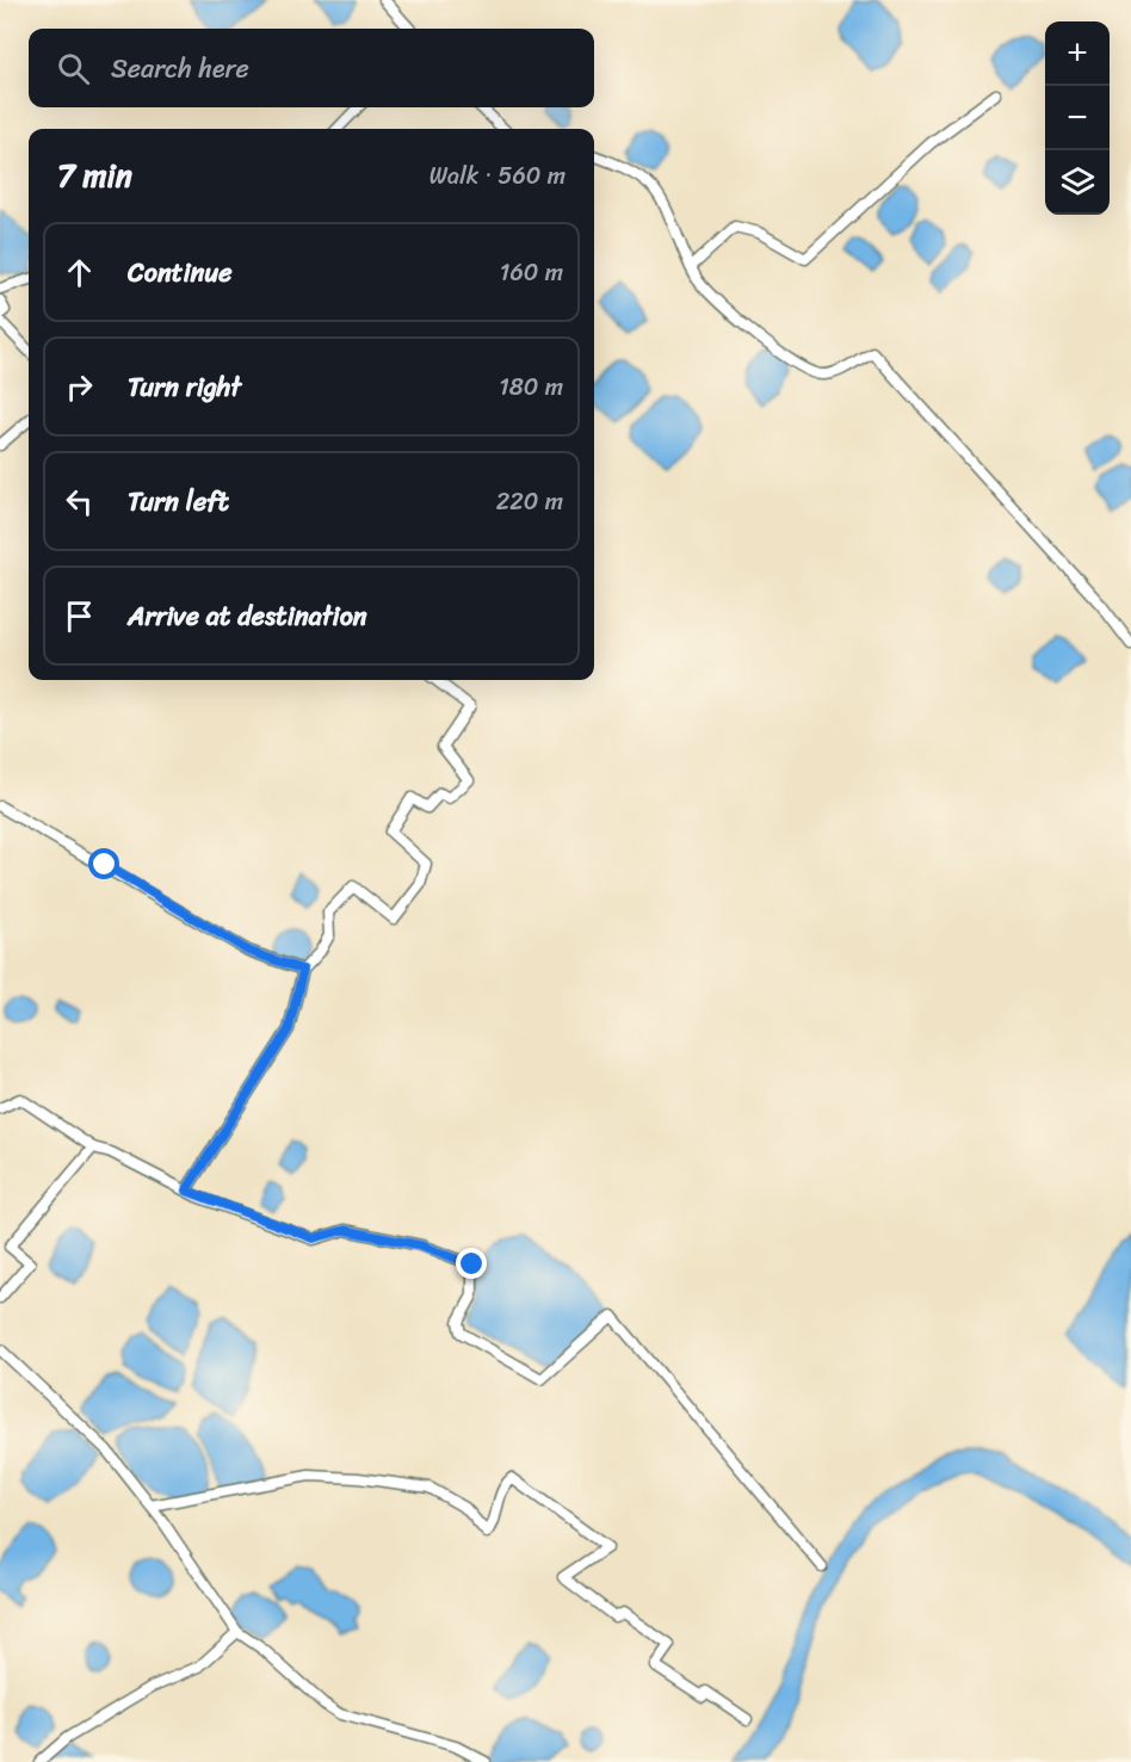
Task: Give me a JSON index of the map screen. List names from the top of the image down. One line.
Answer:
{"page":{"map_buttons":["+","−"],"search":"Search here","heading":["7 min","Walk · 560 m"],"list":[["Continue","160 m"],["Turn right","180 m"],["Turn left","220 m"],"Arrive at destination"]}}
